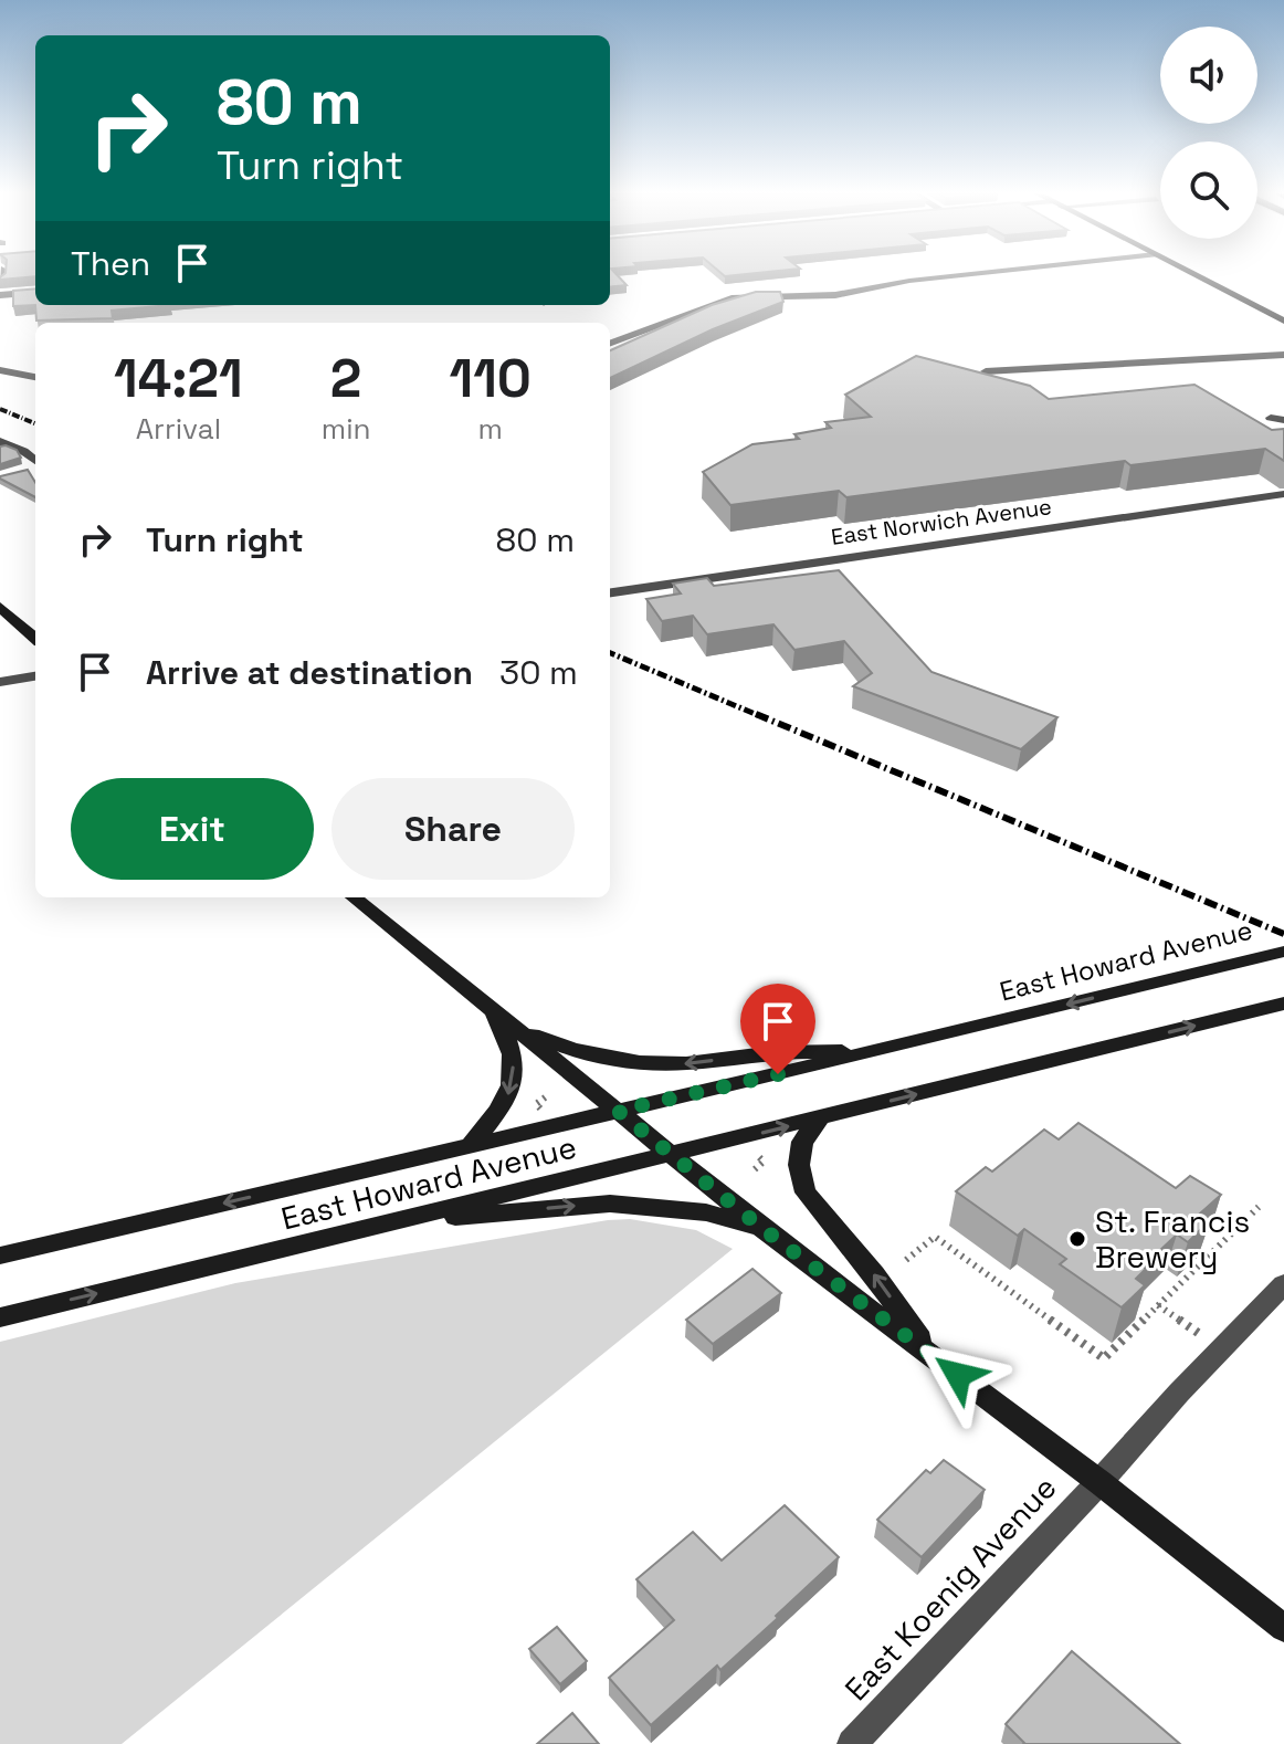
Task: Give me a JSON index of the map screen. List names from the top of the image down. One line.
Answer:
{"streets":{"main road":["East Howard Avenue"],"street":["East Norwich Avenue","East Koenig Avenue"]},"places":["St. Francis Brewery"],"page":{"turn":["80 m","Turn right"],"then":"Then","eta":["14:21","Arrival","2","min","110","m"],"list":[{"name":"Turn right","value":"80 m"},{"name":"Arrive at destination","value":"30 m"}],"buttons":["Exit","Share"]}}
